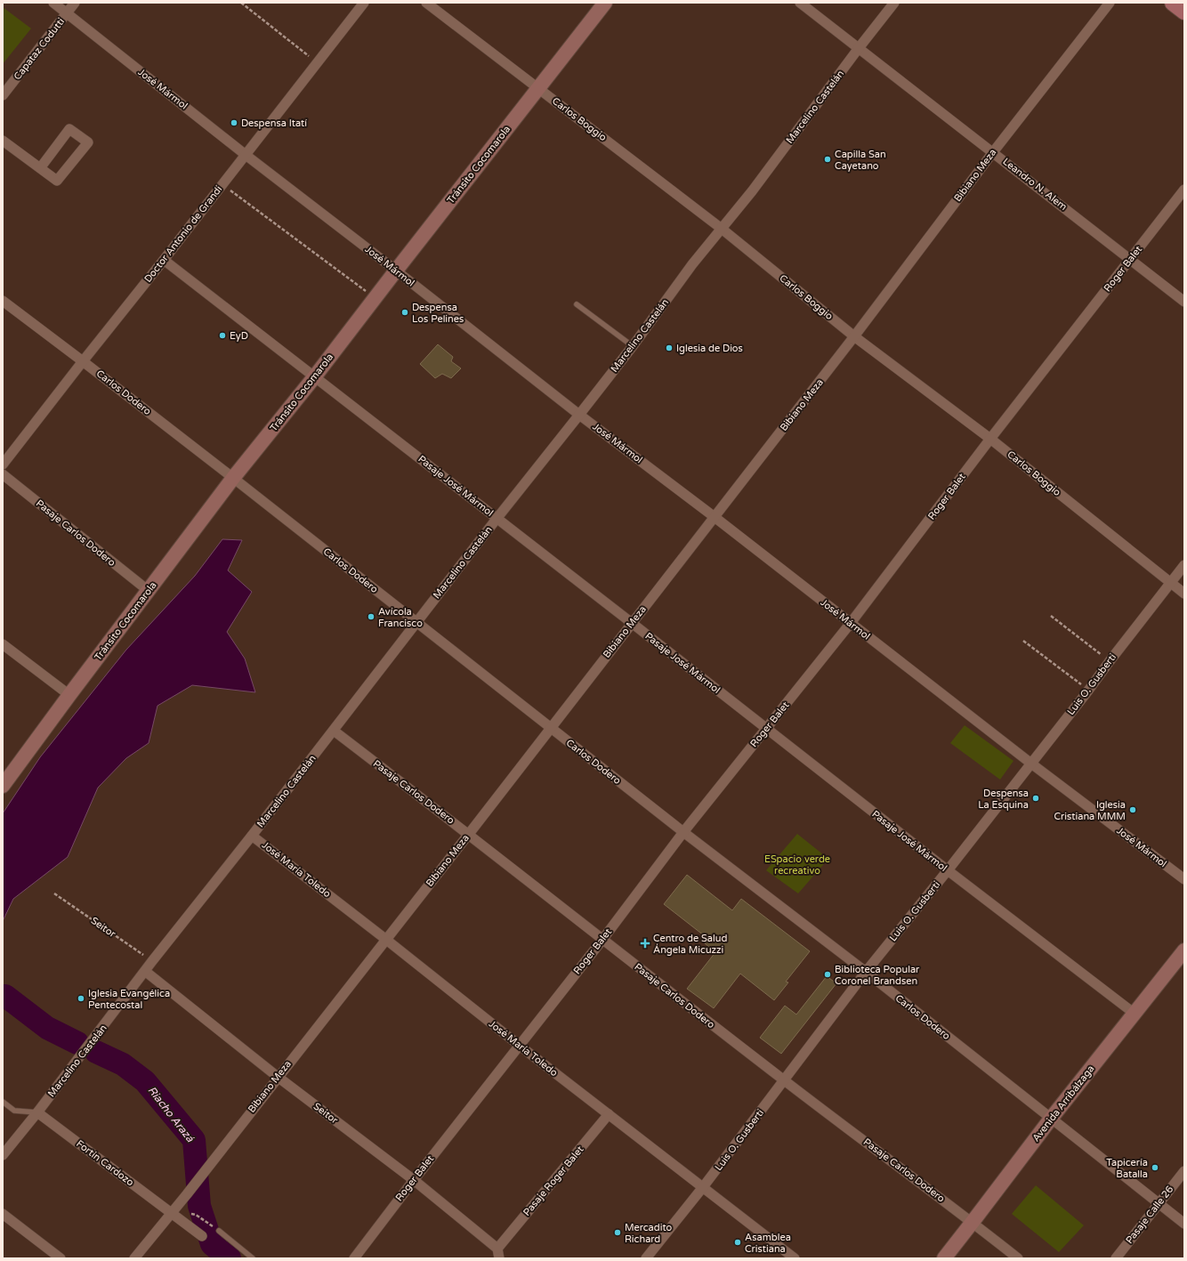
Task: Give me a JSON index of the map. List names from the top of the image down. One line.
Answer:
{"streets":{"street":["Capataz Codutti","José Mármol","Marcelino Castelán","Carlos Boggio","Tránsito Cocomarola","Bibiano Meza","Leandro N. Alem","Doctor Antonio de Grandi","Roger Balet","Carlos Dodero","Pasaje José Mármol","Pasaje Carlos Dodero","Luis O. Gusberti","José María Toledo","Seitor","Avenida Arribálzaga","Fortín Cardozo","Pasaje Roger Balet","Pasaje Calle 26"]},"crossings":[["Capataz Codutti","José Mármol"],["José Mármol","Marcelino Castelán"],["José Mármol","Tránsito Cocomarola"],["José Mármol","Bibiano Meza"],["José Mármol","Doctor Antonio de Grandi"],["José Mármol","Roger Balet"],["José Mármol","Luis O. Gusberti"],["Marcelino Castelán","Carlos Boggio"],["Marcelino Castelán","Leandro N. Alem"],["Marcelino Castelán","Carlos Dodero"],["Marcelino Castelán","Pasaje José Mármol"],["Marcelino Castelán","Pasaje Carlos Dodero"],["Marcelino Castelán","José María Toledo"],["Marcelino Castelán","Seitor"],["Marcelino Castelán","Fortín Cardozo"],["Carlos Boggio","Tránsito Cocomarola"],["Carlos Boggio","Bibiano Meza"],["Carlos Boggio","Roger Balet"],["Carlos Boggio","Luis O. Gusberti"],["Tránsito Cocomarola","Carlos Dodero"],["Tránsito Cocomarola","Pasaje José Mármol"],["Tránsito Cocomarola","Pasaje Carlos Dodero"],["Bibiano Meza","Leandro N. Alem"],["Bibiano Meza","Carlos Dodero"],["Bibiano Meza","Pasaje José Mármol"],["Bibiano Meza","Pasaje Carlos Dodero"],["Bibiano Meza","José María Toledo"],["Bibiano Meza","Seitor"],["Bibiano Meza","Fortín Cardozo"],["Leandro N. Alem","Roger Balet"],["Doctor Antonio de Grandi","Carlos Dodero"],["Doctor Antonio de Grandi","Pasaje José Mármol"],["Roger Balet","Carlos Dodero"],["Roger Balet","Pasaje José Mármol"],["Roger Balet","Pasaje Carlos Dodero"],["Roger Balet","José María Toledo"],["Roger Balet","Seitor"],["Carlos Dodero","Luis O. Gusberti"],["Carlos Dodero","Avenida Arribálzaga"],["Carlos Dodero","Pasaje Calle 26"],["Pasaje José Mármol","Luis O. Gusberti"],["Pasaje José Mármol","Avenida Arribálzaga"],["Pasaje Carlos Dodero","Luis O. Gusberti"],["Pasaje Carlos Dodero","Avenida Arribálzaga"],["Luis O. Gusberti","José María Toledo"],["José María Toledo","Pasaje Roger Balet"],["Seitor","Pasaje Roger Balet"]],"water":["Riacho Arazá"],"parks":["ESpacio verde recreativo"],"places":{"other":["Despensa Itatí","Capilla San Cayetano","Despensa Los Pelines","EyD","Iglesia de Dios","Avícola Francisco","Despensa La Esquina","Iglesia Cristiana MMM","Biblioteca Popular Coronel Brandsen","Iglesia Evangélica Pentecostal","Tapicería Batalla","Mercadito Richard","Asamblea Cristiana"],"health":["Centro de Salud Ángela Micuzzi"]}}
